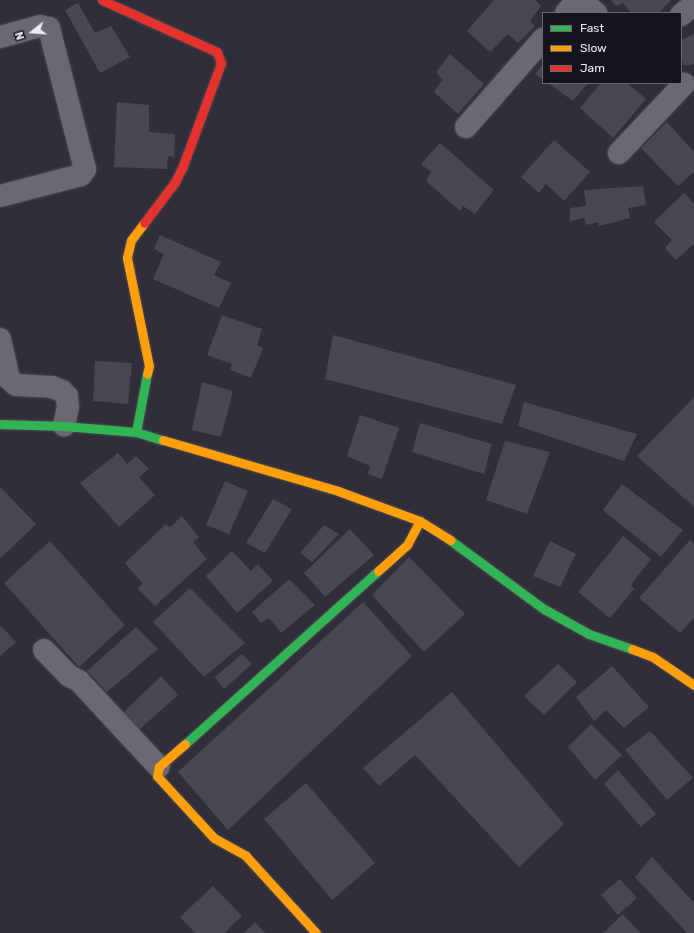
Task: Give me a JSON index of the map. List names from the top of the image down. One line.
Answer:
{"legend":["Fast","Slow","Jam"],"north":"left"}
